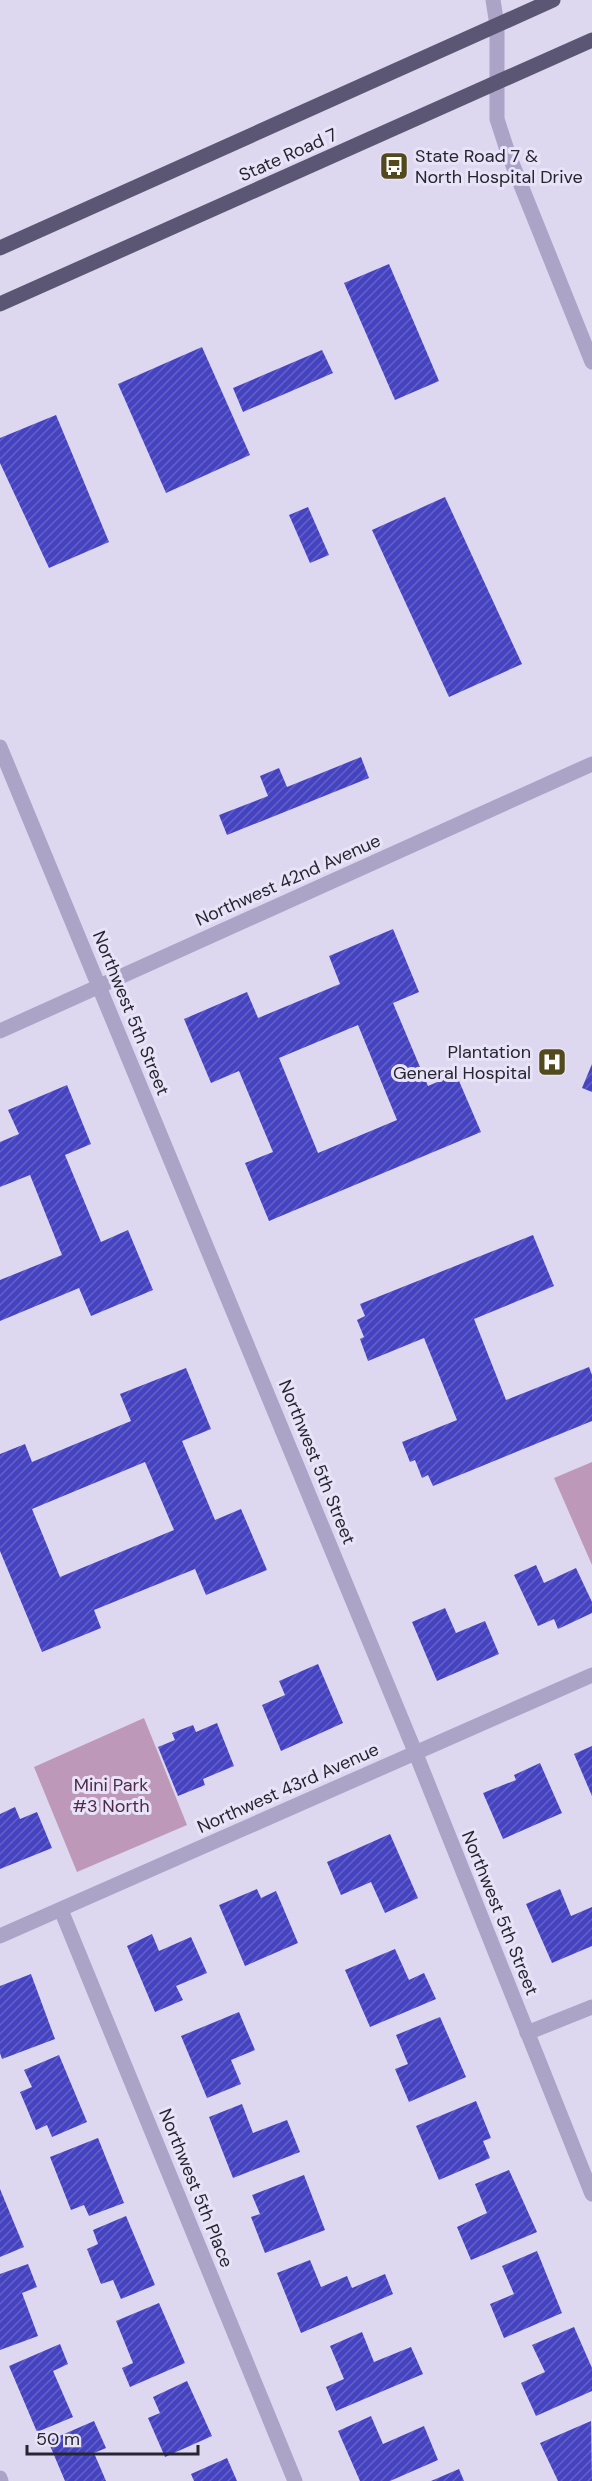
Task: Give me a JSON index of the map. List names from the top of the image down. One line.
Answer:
{"streets":{"main road":["State Road 7"],"street":["Northwest 42nd Avenue","Northwest 5th Street","Northwest 43rd Avenue","Northwest 5th Place"]},"crossings":[["Northwest 42nd Avenue","Northwest 5th Street"],["Northwest 5th Street","Northwest 43rd Avenue"],["Northwest 43rd Avenue","Northwest 5th Place"]],"parks":["Mini Park #3 North"],"places":{"bus stop":["State Road 7 & North Hospital Drive"],"hospital":["Plantation General Hospital"]},"scale_bar":"50 m"}
